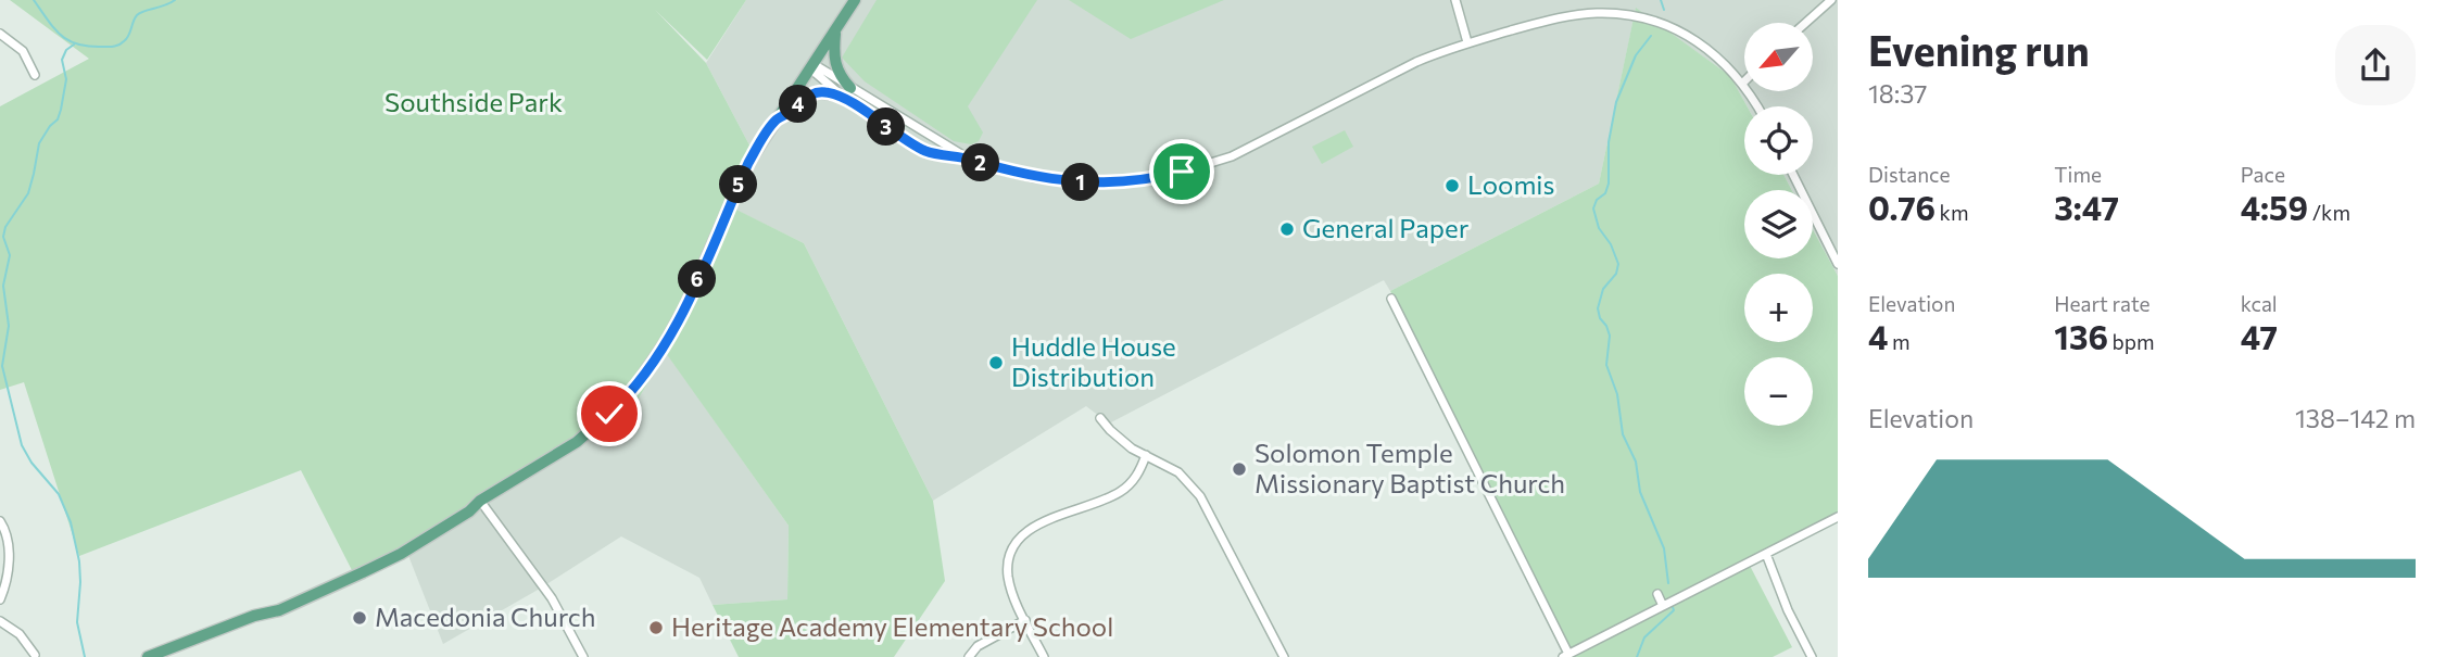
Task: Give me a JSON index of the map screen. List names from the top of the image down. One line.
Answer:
{"parks":["Southside Park"],"places":["Loomis","General Paper","Huddle House Distribution","Solomon Temple Missionary Baptist Church","Macedonia Church","Heritage Academy Elementary School"],"north":"bottom left","page":{"heading":["Evening run","18:37"],"map_buttons":["+","−"],"pins":["4","3","2","1","5","6"],"stats":[["Distance","0.76 km"],["Time","3:47"],["Pace","4:59 /km"],["Elevation","4 m"],["Heart rate","136 bpm"],["kcal","47"]],"chart":["Elevation","138–142 m"]}}
